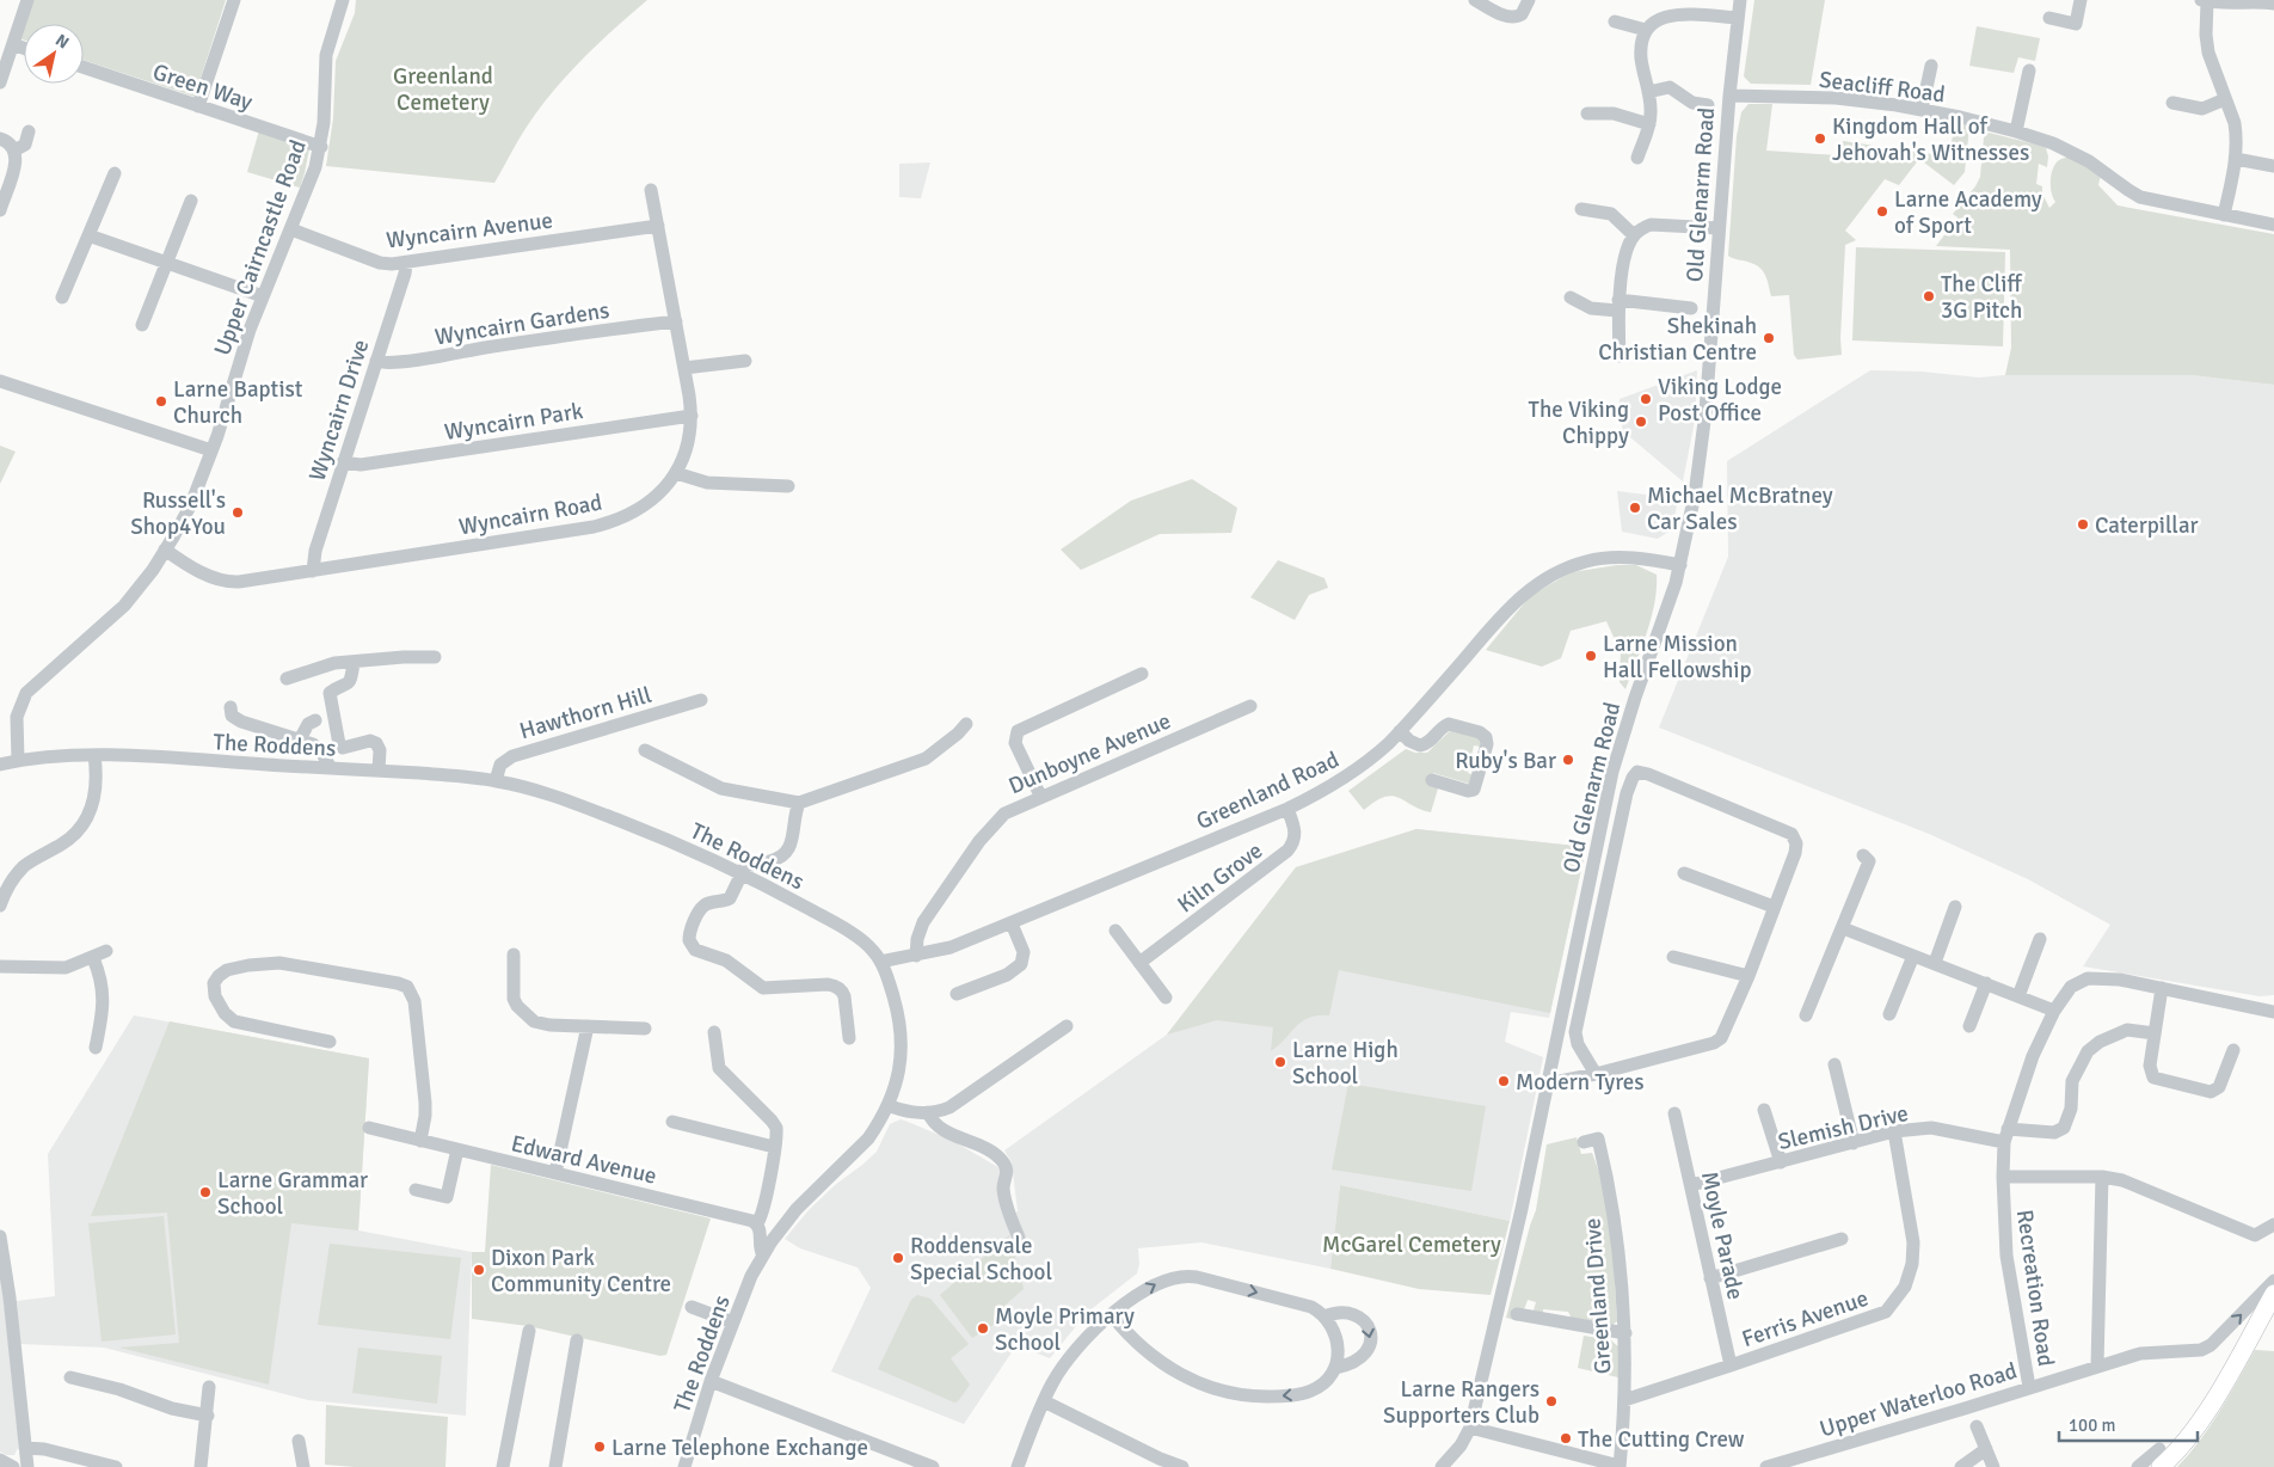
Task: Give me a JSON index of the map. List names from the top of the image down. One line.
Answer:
{"streets":{"street":["Green Way","Seacliff Road","Old Glenarm Road","Wyncairn Avenue","Upper Cairncastle Road","Wyncairn Gardens","Wyncairn Drive","Wyncairn Park","Wyncairn Road","Hawthorn Hill","The Roddens","Dunboyne Avenue","Greenland Road","Kiln Grove","Slemish Drive","Edward Avenue","Moyle Parade","Recreation Road","Greenland Drive","Ferris Avenue","Upper Waterloo Road"]},"crossings":[["Green Way","Upper Cairncastle Road"],["Seacliff Road","Old Glenarm Road"],["Old Glenarm Road","Greenland Road"],["Wyncairn Avenue","Upper Cairncastle Road"],["Wyncairn Avenue","Wyncairn Drive"],["Wyncairn Avenue","Wyncairn Road"],["Upper Cairncastle Road","Wyncairn Road"],["Upper Cairncastle Road","The Roddens"],["Wyncairn Gardens","Wyncairn Drive"],["Wyncairn Gardens","Wyncairn Road"],["Wyncairn Drive","Wyncairn Park"],["Wyncairn Drive","Wyncairn Road"],["Wyncairn Park","Wyncairn Road"],["Hawthorn Hill","The Roddens"],["The Roddens","Greenland Road"],["Dunboyne Avenue","Greenland Road"],["Greenland Road","Kiln Grove"],["Slemish Drive","Moyle Parade"],["Slemish Drive","Recreation Road"],["Slemish Drive","Ferris Avenue"],["Moyle Parade","Ferris Avenue"],["Recreation Road","Upper Waterloo Road"],["Greenland Drive","Ferris Avenue"]],"one_way":["Upper Waterloo Road"],"parks":["Greenland Cemetery","McGarel Cemetery"],"places":["Kingdom Hall of Jehovah's Witnesses","Larne Academy of Sport","The Cliff 3G Pitch","Shekinah Christian Centre","Viking Lodge Post Office","Larne Baptist Church","The Viking Chippy","Michael McBratney Car Sales","Russell's Shop4You","Caterpillar","Larne Mission Hall Fellowship","Ruby's Bar","Larne High School","Modern Tyres","Larne Grammar School","Roddensvale Special School","Dixon Park Community Centre","Moyle Primary School","Larne Rangers Supporters Club","The Cutting Crew","Larne Telephone Exchange"],"scale_bar":"100 m","north":"top right"}
